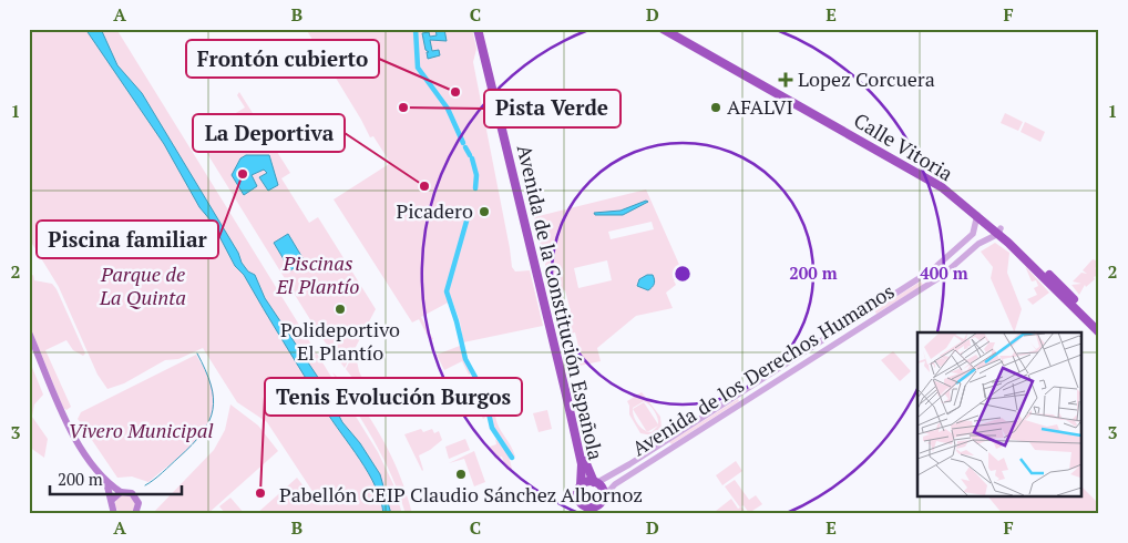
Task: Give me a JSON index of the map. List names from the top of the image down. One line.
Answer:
{"streets":{"highway":["Calle Vitoria","Avenida de la Constitución Española"],"street":["Avenida de los Derechos Humanos"]},"crossings":[["Calle Vitoria","Avenida de los Derechos Humanos"],["Avenida de la Constitución Española","Avenida de los Derechos Humanos"]],"parks":["Piscinas El Plantío","Parque de La Quinta","Vivero Municipal"],"places":{"health":["Lopez Corcuera"],"other":["Frontón cubierto","Pista Verde","AFALVI","Piscina familiar","La Deportiva","Picadero","Polideportivo El Plantío","Pabellón CEIP Claudio Sánchez Albornoz","Tenis Evolución Burgos"]},"scale_bar":"200 m","grid":{"columns":["A","B","C","D","E","F"],"rows":["1","2","3"]},"rings":["200 m","400 m"]}
